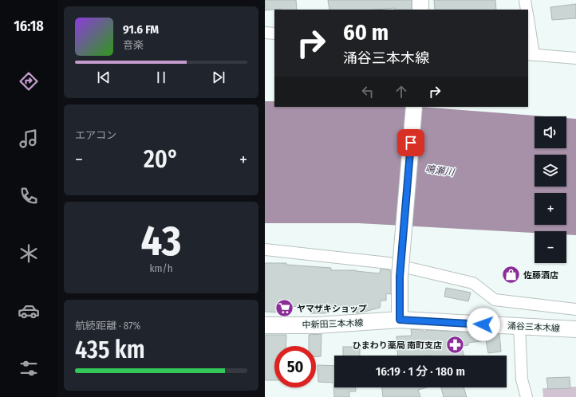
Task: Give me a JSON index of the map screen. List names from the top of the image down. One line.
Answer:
{"streets":{"main road":["中新田三本木線","涌谷三本木線"]},"crossings":[["中新田三本木線","涌谷三本木線"]],"water":["鳴瀬川"],"places":{"shop":["佐藤酒店"],"supermarket":["ヤマザキショップ"],"pharmacy":["ひまわり薬局 南町支店"]},"page":{"tabs":"16:18","turn":["60 m","涌谷三本木線"],"song":["91.6 FM","音楽"],"tile":["エアコン",["43","km/h"],["航続距離 · 87%","435 km"]],"map_buttons":["+","−"],"heat":["−","20°","+"],"limit":"50","trip":"16:19 · 1 分 · 180 m"}}
